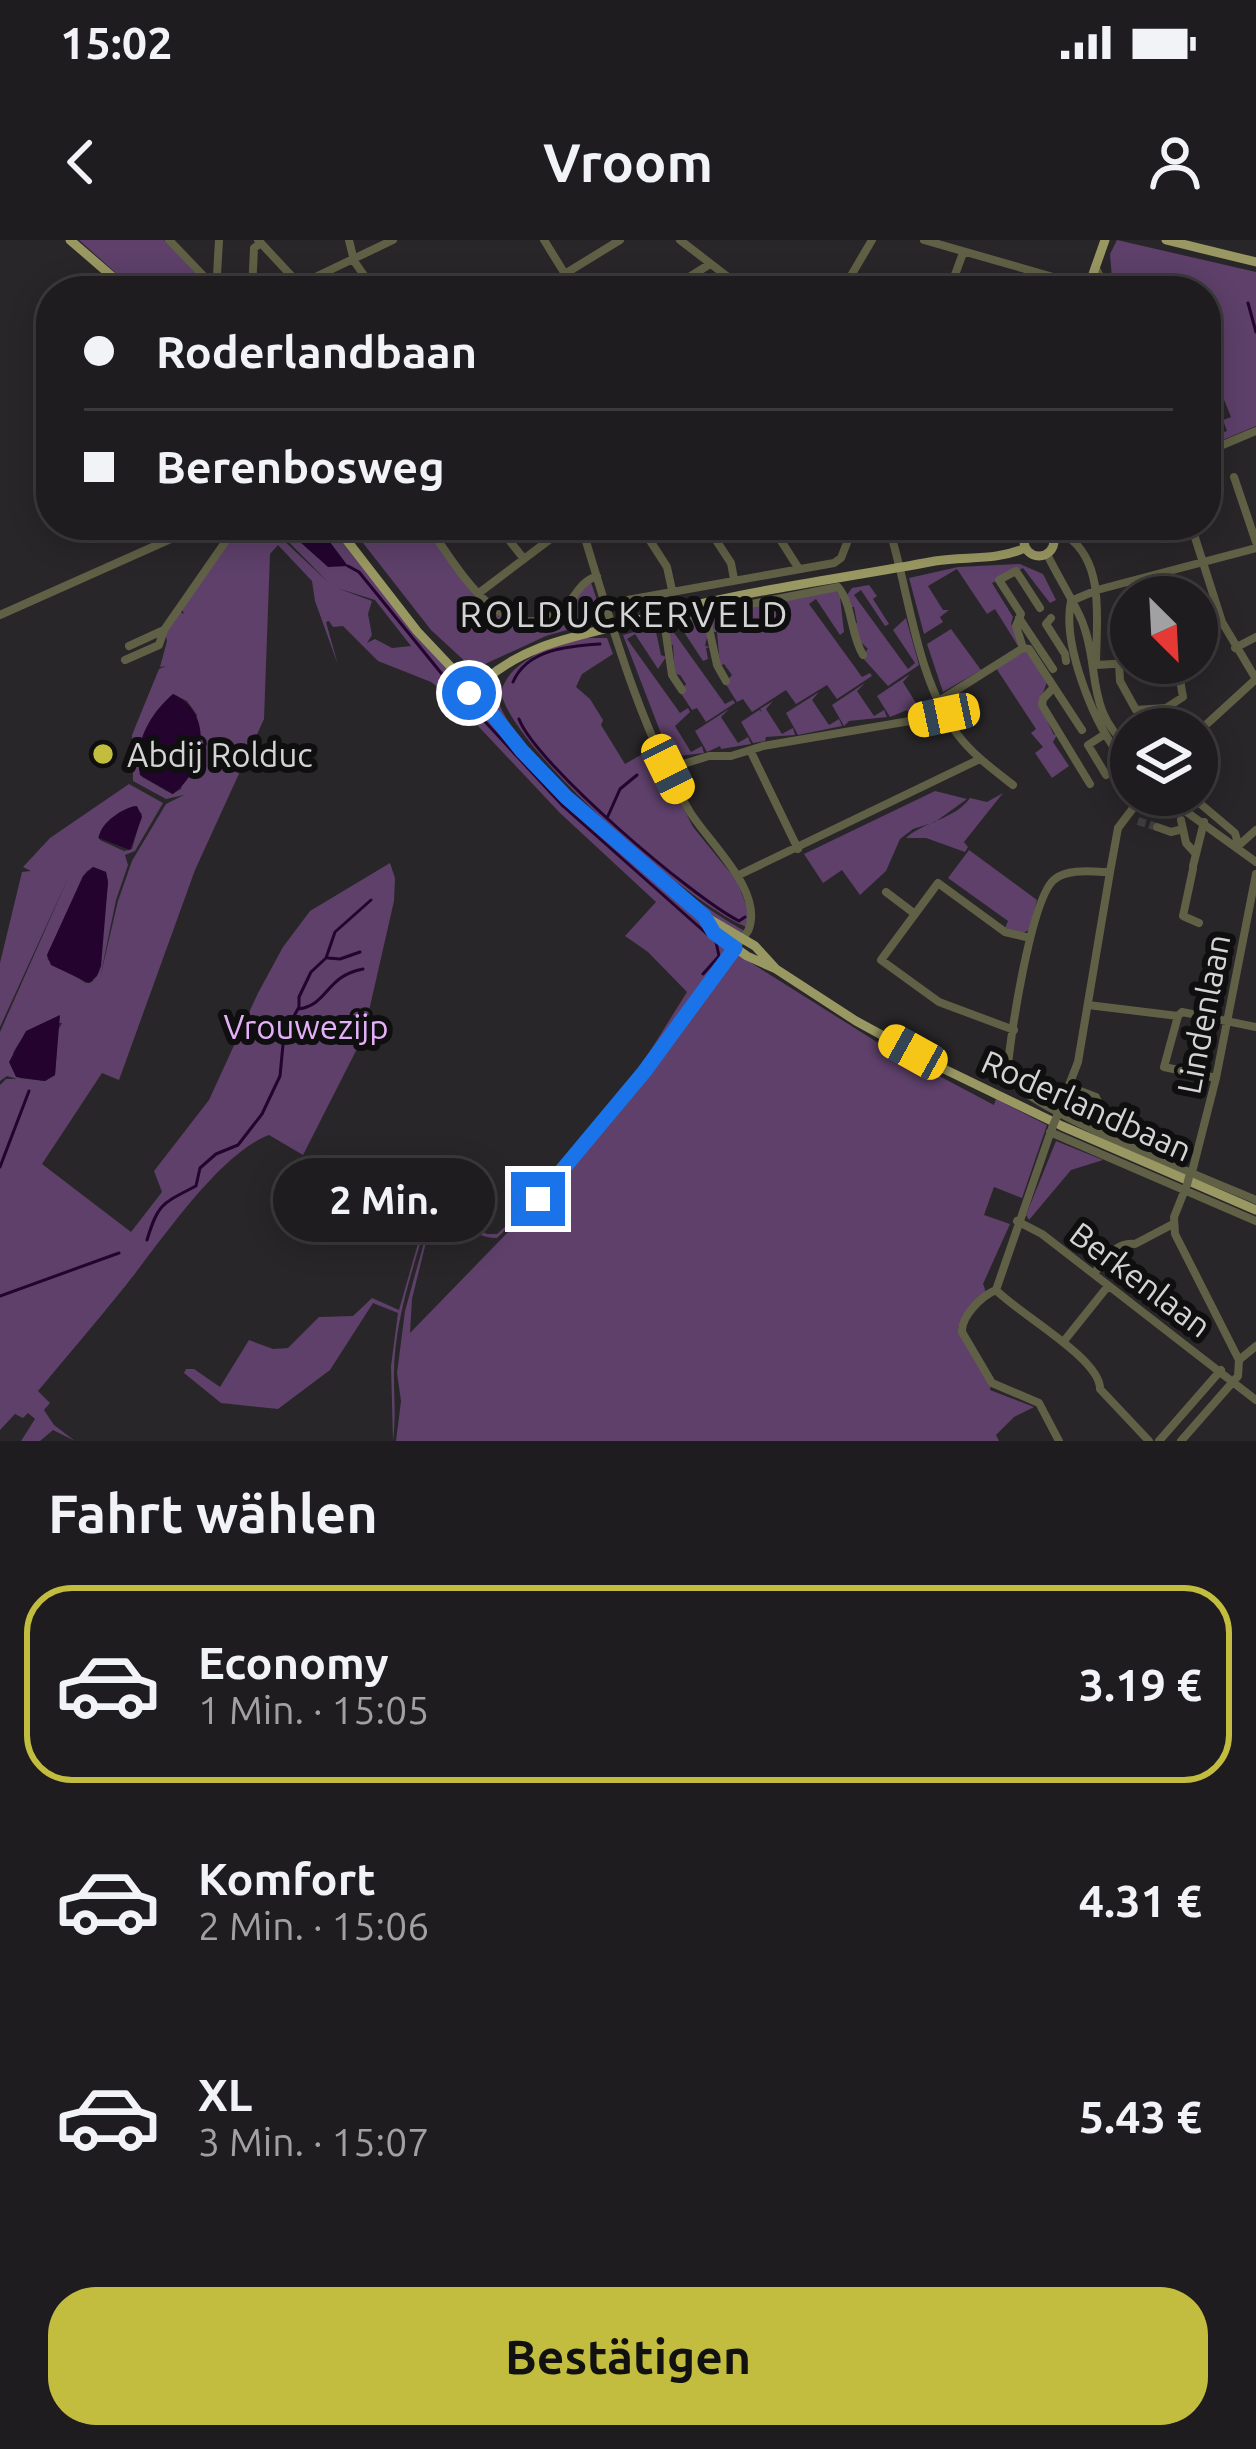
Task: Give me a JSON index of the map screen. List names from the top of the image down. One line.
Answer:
{"streets":{"main road":["Roderlandbaan"],"street":["Lindenlaan","Berkenlaan"]},"districts":["ROLDUCKERVELD"],"parks":["Vrouwezijp"],"places":["Abdij Rolduc"],"north":"bottom right","page":{"status":"15:02","header":"Vroom","banner":["Roderlandbaan","Berenbosweg"],"bubble":"2 Min.","heading":"Fahrt wählen","list":[{"name":"Economy","note":"1 Min. · 15:05","value":"3.19 €"},{"name":"Komfort","note":"2 Min. · 15:06","value":"4.31 €"},{"name":"XL","note":"3 Min. · 15:07","value":"5.43 €"}],"buttons":"Bestätigen"}}
